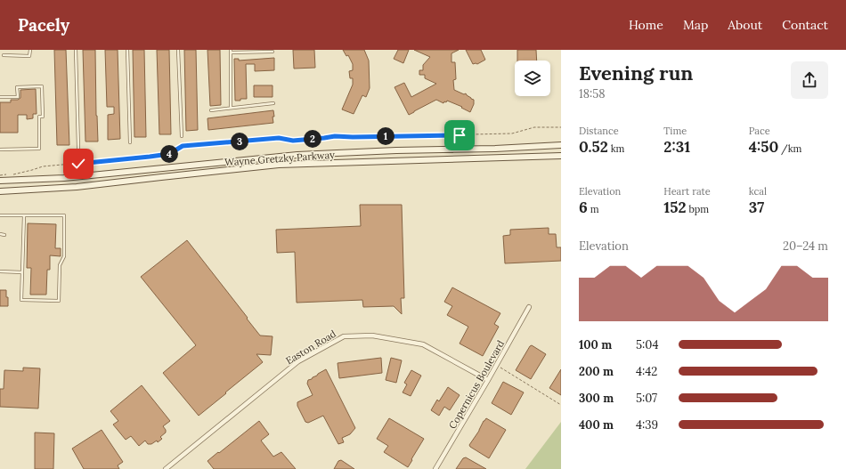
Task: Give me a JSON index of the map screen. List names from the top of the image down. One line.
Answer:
{"streets":{"main road":["Wayne Gretzky Parkway"],"street":["Easton Road","Copernicus Boulevard"]},"crossings":[["Easton Road","Copernicus Boulevard"]],"page":{"header":"Pacely","nav":["Home","Map","About","Contact"],"heading":["Evening run","18:58"],"stats":[["Distance","0.52 km"],["Time","2:31"],["Pace","4:50 /km"],["Elevation","6 m"],["Heart rate","152 bpm"],["kcal","37"]],"pins":["1","2","3","4"],"chart":["Elevation","20–24 m"],"list":[{"name":"100 m","note":"5:04"},{"name":"200 m","note":"4:42"},{"name":"300 m","note":"5:07"},{"name":"400 m","note":"4:39"}]}}
